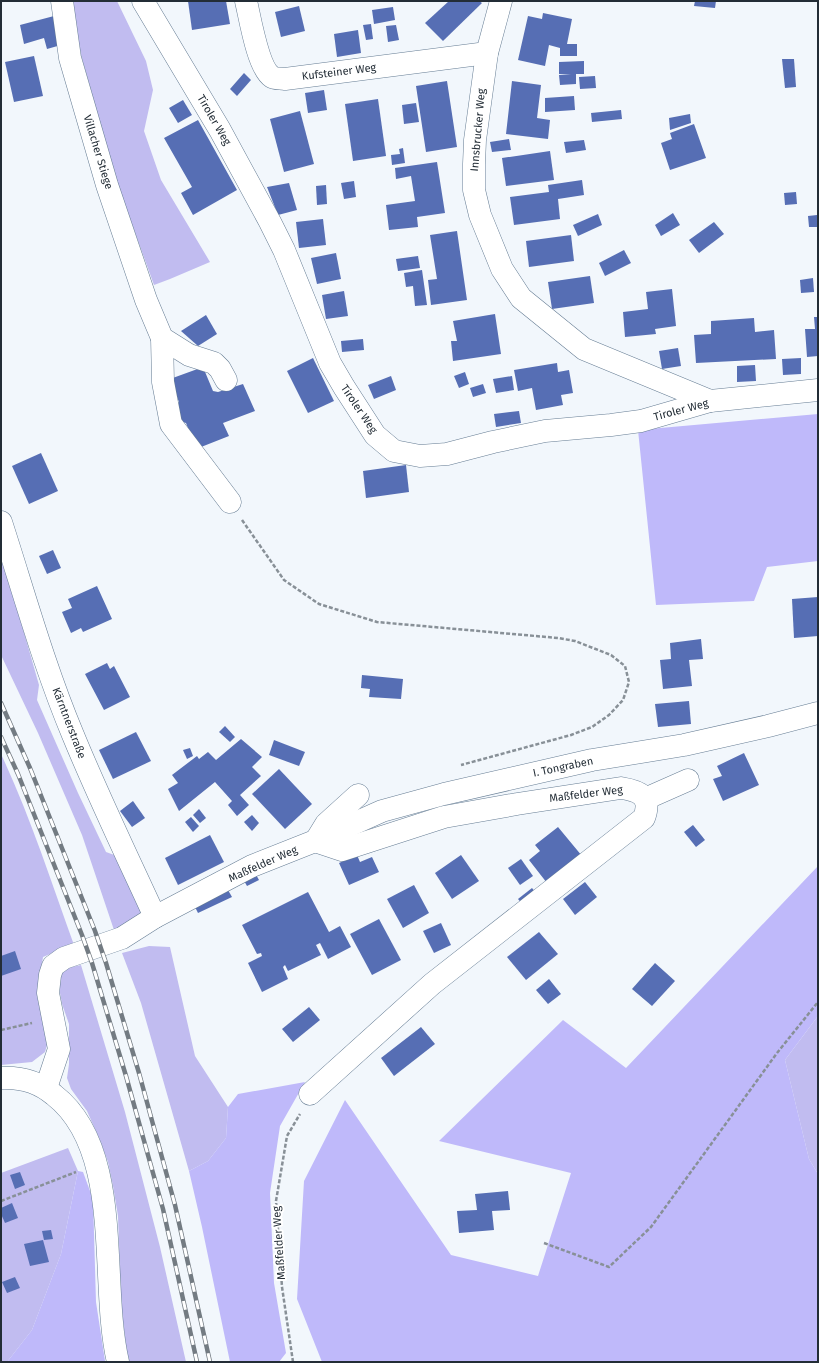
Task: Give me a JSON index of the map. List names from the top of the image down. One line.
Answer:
{"streets":{"street":["Kufsteiner Weg","Tiroler Weg","Innsbrucker Weg","Villacher Stiege","Kärntnerstraße","I. Tongraben","Maßfelder Weg"]},"crossings":[["Kufsteiner Weg","Innsbrucker Weg"],["Tiroler Weg","Innsbrucker Weg"],["Kärntnerstraße","Maßfelder Weg"],["I. Tongraben","Maßfelder Weg"]]}
